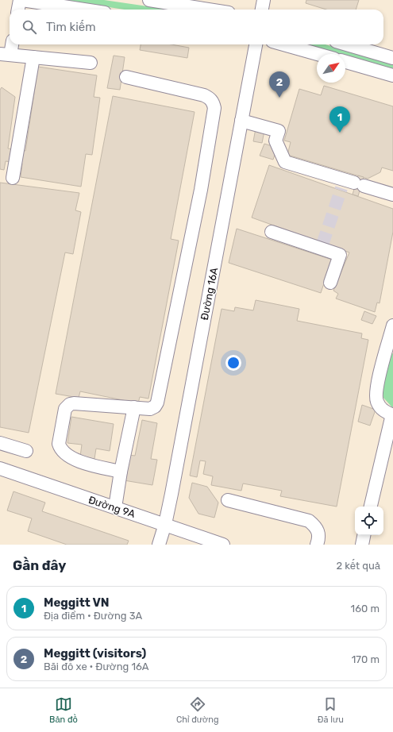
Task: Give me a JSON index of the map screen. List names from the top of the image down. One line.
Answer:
{"streets":{"street":["Đường 16A","Đường 9A"]},"crossings":[["Đường 16A","Đường 9A"]],"north":"top right","page":{"search":"Tìm kiếm","pins":["2","1"],"heading":["Gần đây","2 kết quả"],"list":[{"mark":"1","name":"Meggitt VN","note":"Địa điểm · Đường 3A","value":"160 m"},{"mark":"2","name":"Meggitt (visitors)","note":"Bãi đỗ xe · Đường 16A","value":"170 m"}],"nav":["Bản đồ","Chỉ đường","Đã lưu"]}}
